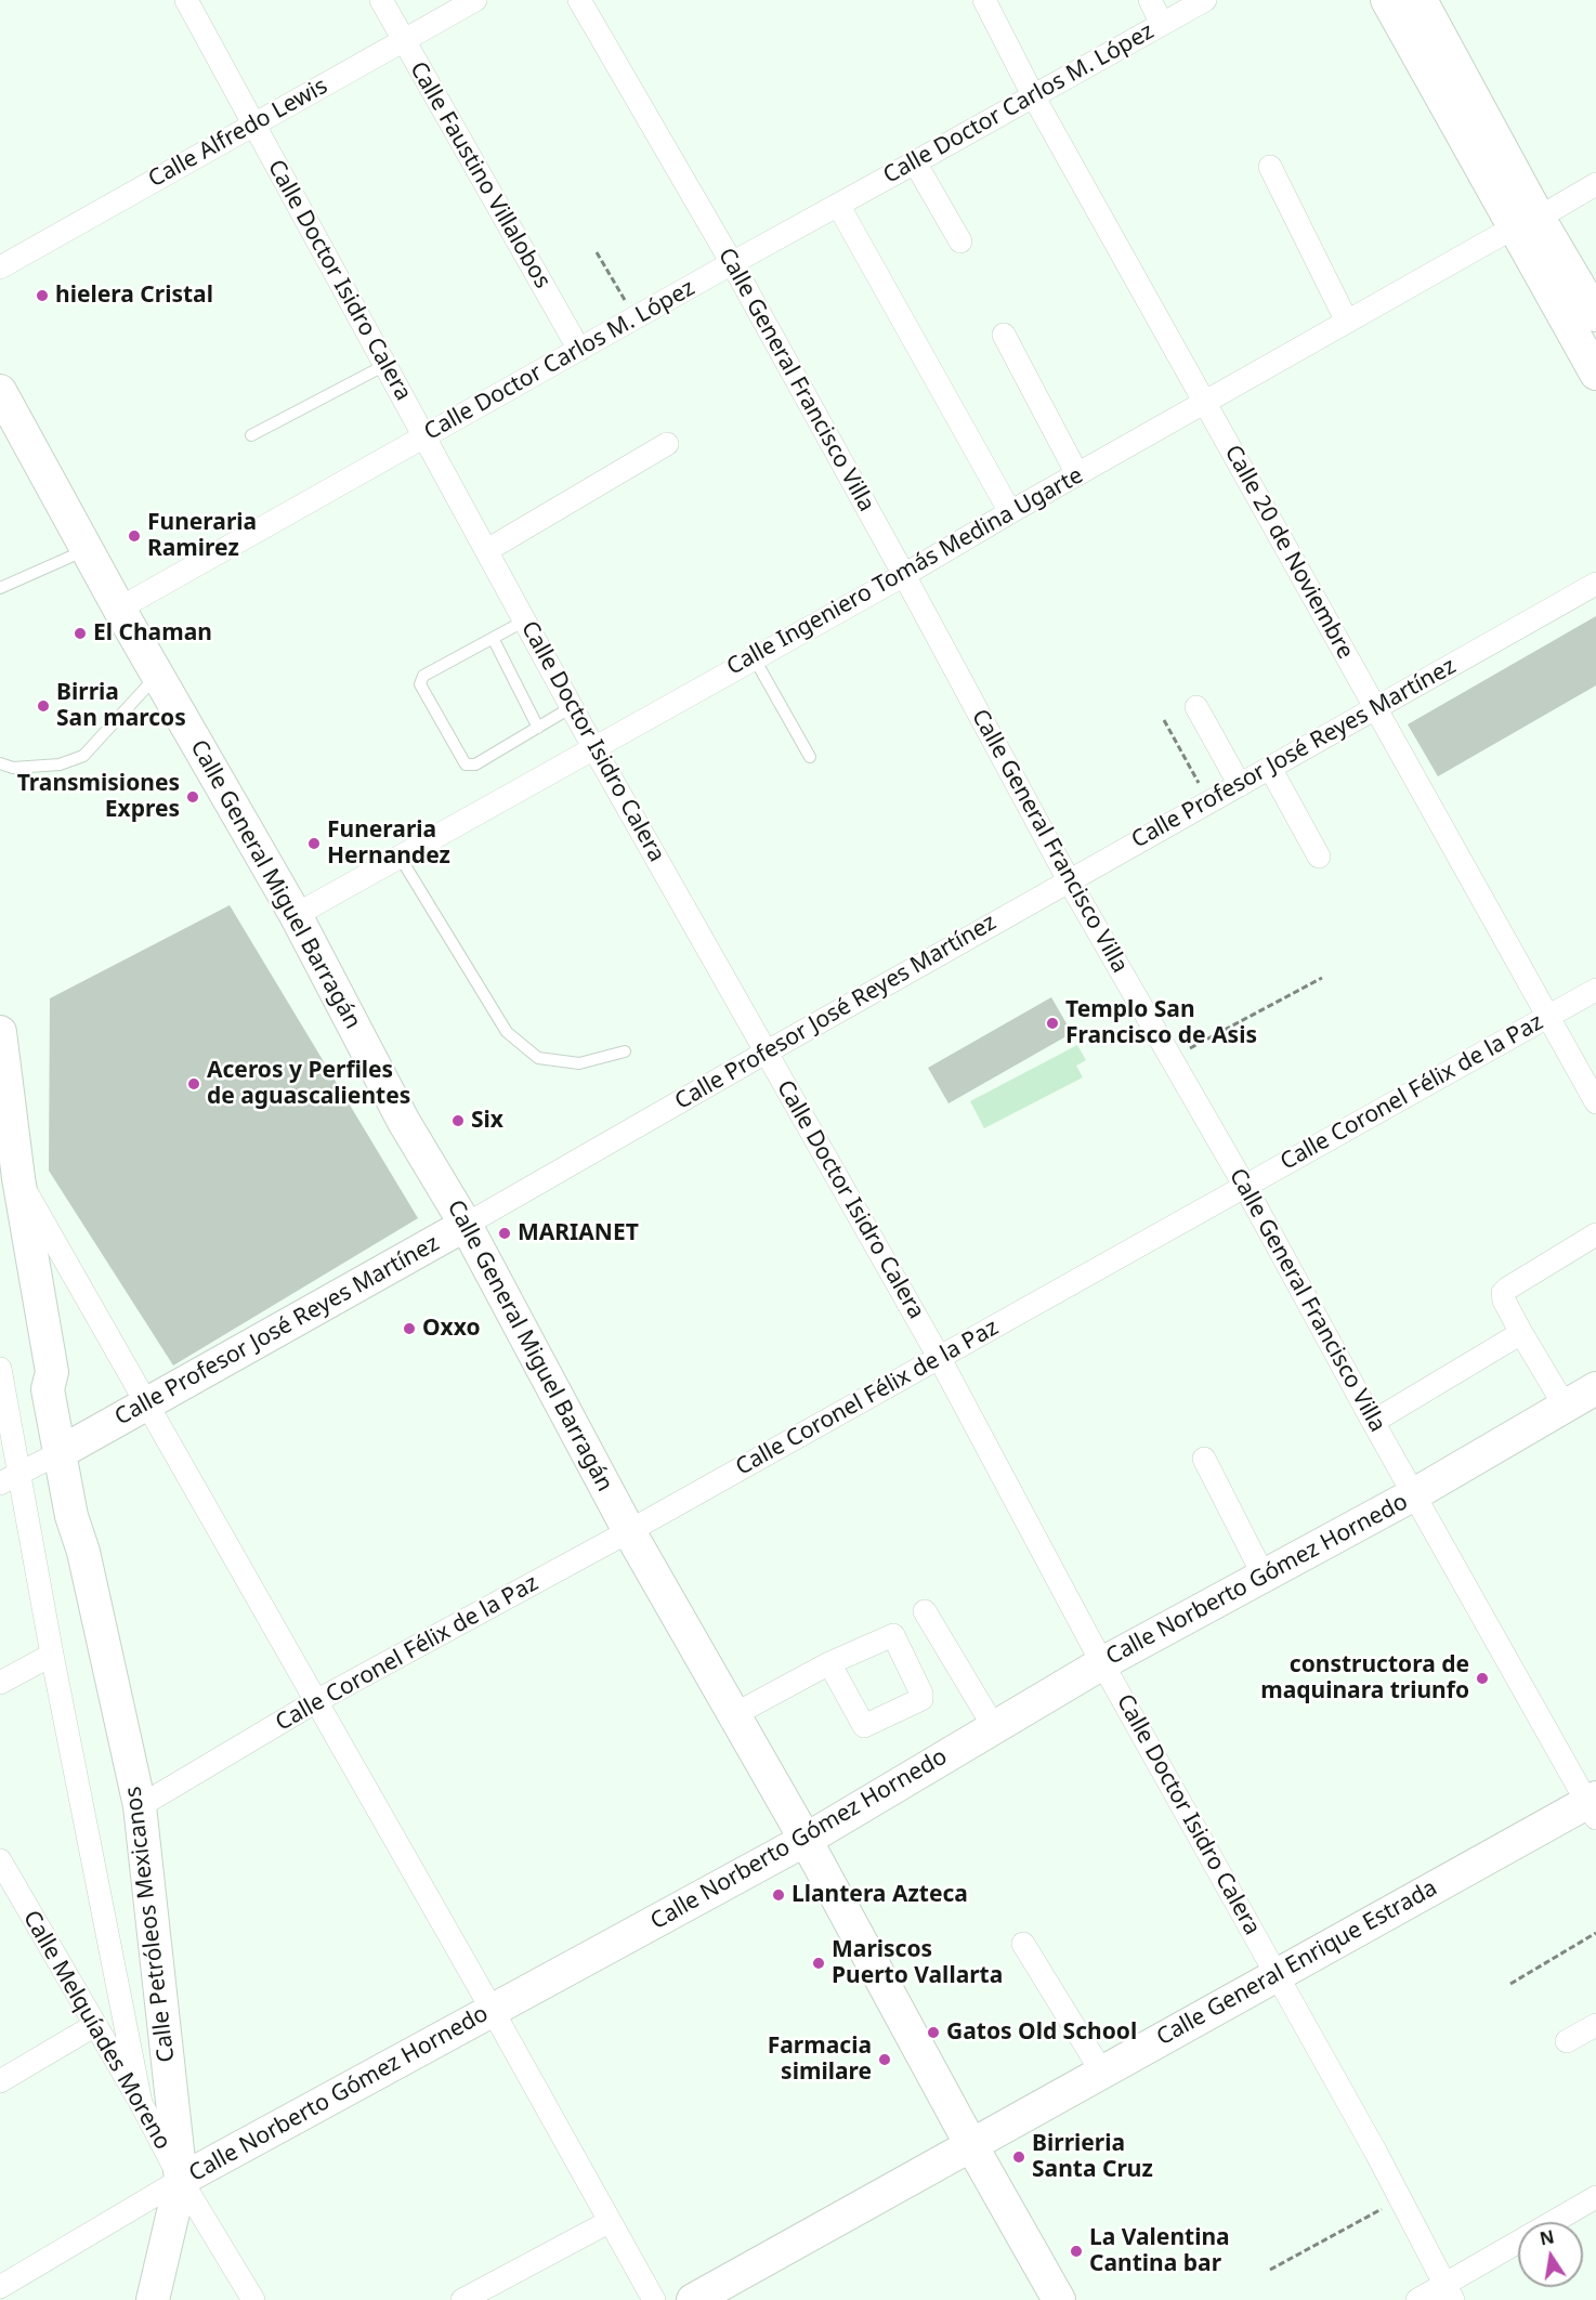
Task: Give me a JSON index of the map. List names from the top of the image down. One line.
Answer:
{"streets":{"main road":["Calle Profesor José Reyes Martínez","Calle General Miguel Barragán","Calle Norberto Gómez Hornedo","Calle Petróleos Mexicanos","Calle General Enrique Estrada"],"street":["Calle Doctor Carlos M. López","Calle Alfredo Lewis","Calle Faustino Villalobos","Calle Doctor Isidro Calera","Calle General Francisco Villa","Calle 20 de Noviembre","Calle Ingeniero Tomás Medina Ugarte","Calle Coronel Félix de la Paz","Calle Melquíades Moreno"]},"crossings":[["Calle Doctor Carlos M. López","Calle Faustino Villalobos"],["Calle Doctor Carlos M. López","Calle Doctor Isidro Calera"],["Calle Doctor Carlos M. López","Calle General Francisco Villa"],["Calle Doctor Carlos M. López","Calle 20 de Noviembre"],["Calle Doctor Carlos M. López","Calle General Miguel Barragán"],["Calle Alfredo Lewis","Calle Faustino Villalobos"],["Calle Alfredo Lewis","Calle Doctor Isidro Calera"],["Calle Doctor Isidro Calera","Calle Ingeniero Tomás Medina Ugarte"],["Calle Doctor Isidro Calera","Calle Profesor José Reyes Martínez"],["Calle Doctor Isidro Calera","Calle Coronel Félix de la Paz"],["Calle Doctor Isidro Calera","Calle Norberto Gómez Hornedo"],["Calle Doctor Isidro Calera","Calle General Enrique Estrada"],["Calle General Francisco Villa","Calle Ingeniero Tomás Medina Ugarte"],["Calle General Francisco Villa","Calle Profesor José Reyes Martínez"],["Calle General Francisco Villa","Calle Coronel Félix de la Paz"],["Calle General Francisco Villa","Calle Norberto Gómez Hornedo"],["Calle General Francisco Villa","Calle General Enrique Estrada"],["Calle 20 de Noviembre","Calle Ingeniero Tomás Medina Ugarte"],["Calle 20 de Noviembre","Calle Profesor José Reyes Martínez"],["Calle 20 de Noviembre","Calle Coronel Félix de la Paz"],["Calle Ingeniero Tomás Medina Ugarte","Calle General Miguel Barragán"],["Calle Profesor José Reyes Martínez","Calle General Miguel Barragán"],["Calle Profesor José Reyes Martínez","Calle Petróleos Mexicanos"],["Calle General Miguel Barragán","Calle Coronel Félix de la Paz"],["Calle General Miguel Barragán","Calle Norberto Gómez Hornedo"],["Calle General Miguel Barragán","Calle General Enrique Estrada"],["Calle Coronel Félix de la Paz","Calle Petróleos Mexicanos"],["Calle Norberto Gómez Hornedo","Calle Petróleos Mexicanos"],["Calle Norberto Gómez Hornedo","Calle Melquíades Moreno"],["Calle Petróleos Mexicanos","Calle Melquíades Moreno"]],"places":["hielera Cristal","Funeraria Ramirez","El Chaman","Birria San marcos","Transmisiones Expres","Funeraria Hernandez","Templo San Francisco de Asis","Aceros y Perfiles de aguascalientes","Six","MARIANET","Oxxo","constructora de maquinara triunfo","Llantera Azteca","Mariscos Puerto Vallarta","Gatos Old School","Farmacia similare","Birrieria Santa Cruz","La Valentina Cantina bar"],"north":"top"}
